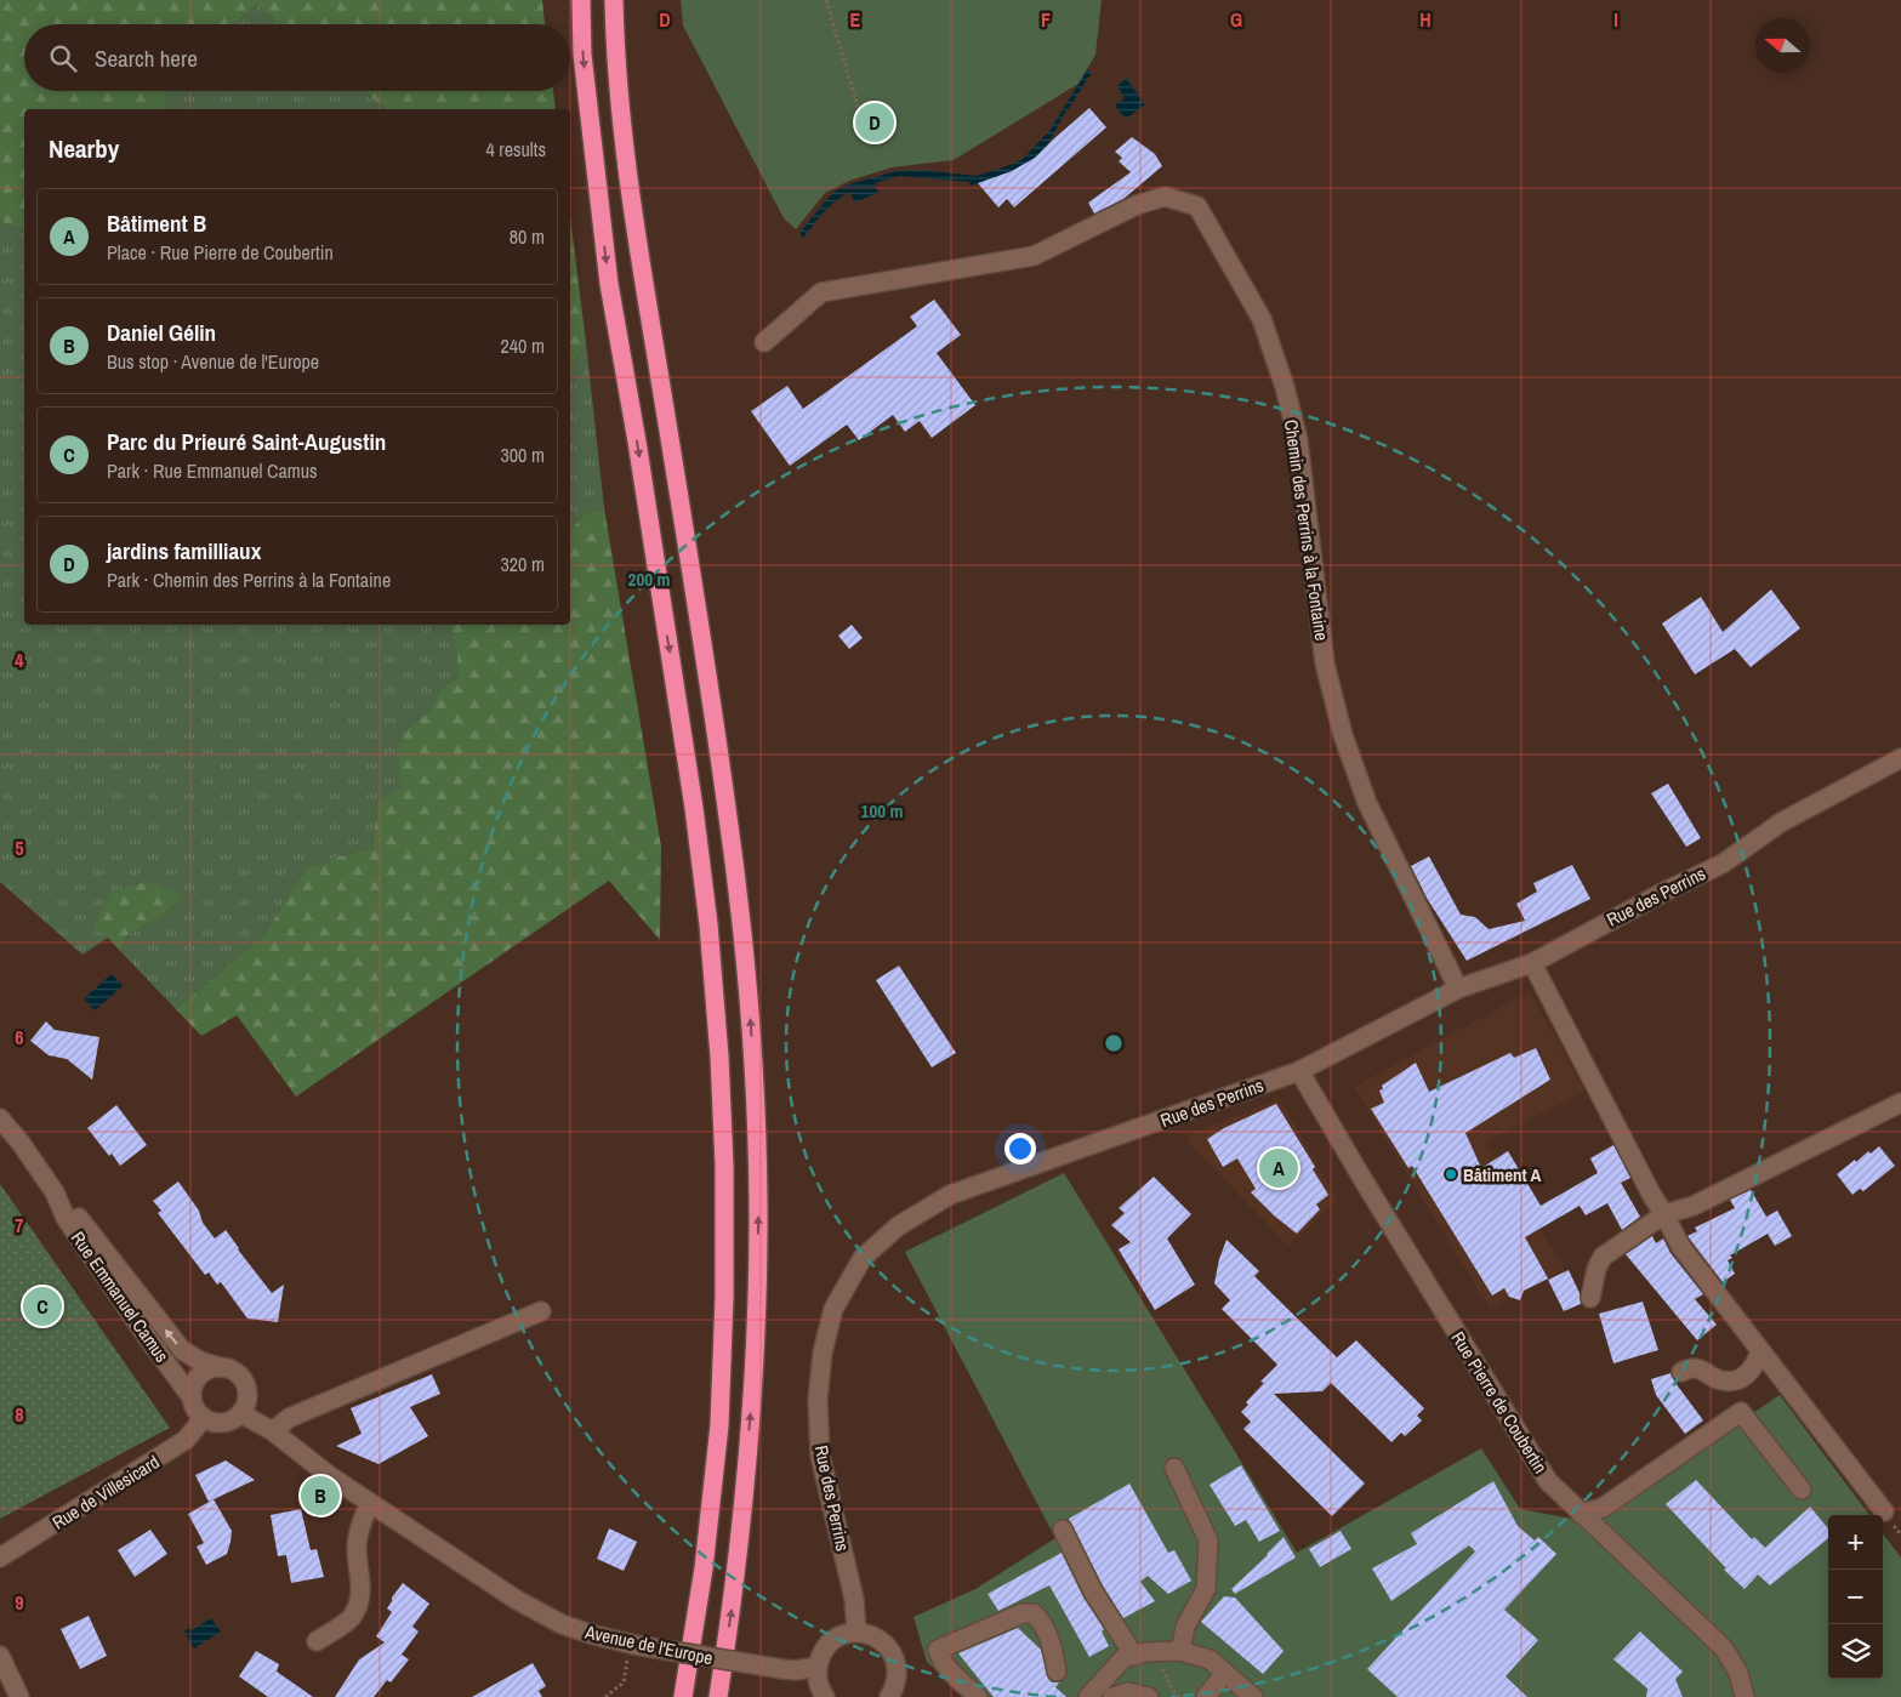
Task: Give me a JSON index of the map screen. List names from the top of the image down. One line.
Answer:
{"streets":{"street":["Chemin des Perrins à la Fontaine","Rue des Perrins","Rue Emmanuel Camus","Rue Pierre de Coubertin","Rue de Villesicard","Avenue de l'Europe"]},"crossings":[["Chemin des Perrins à la Fontaine","Rue des Perrins"],["Rue des Perrins","Rue Pierre de Coubertin"],["Rue Emmanuel Camus","Rue de Villesicard"],["Rue Emmanuel Camus","Avenue de l'Europe"],["Rue de Villesicard","Avenue de l'Europe"]],"places":["Bâtiment A"],"north":"left","page":{"search":"Search here","pins":["D","A","C","B"],"heading":["Nearby","4 results"],"list":[{"mark":"A","name":"Bâtiment B","note":"Place · Rue Pierre de Coubertin","value":"80 m"},{"mark":"B","name":"Daniel Gélin","note":"Bus stop · Avenue de l'Europe","value":"240 m"},{"mark":"C","name":"Parc du Prieuré Saint-Augustin","note":"Park · Rue Emmanuel Camus","value":"300 m"},{"mark":"D","name":"jardins familliaux","note":"Park · Chemin des Perrins à la Fontaine","value":"320 m"}],"map_buttons":["+","−"]},"grid":{"columns":["D","E","F","G","H","I"],"rows":["4","5","6","7","8","9"]},"rings":["200 m","100 m"]}
